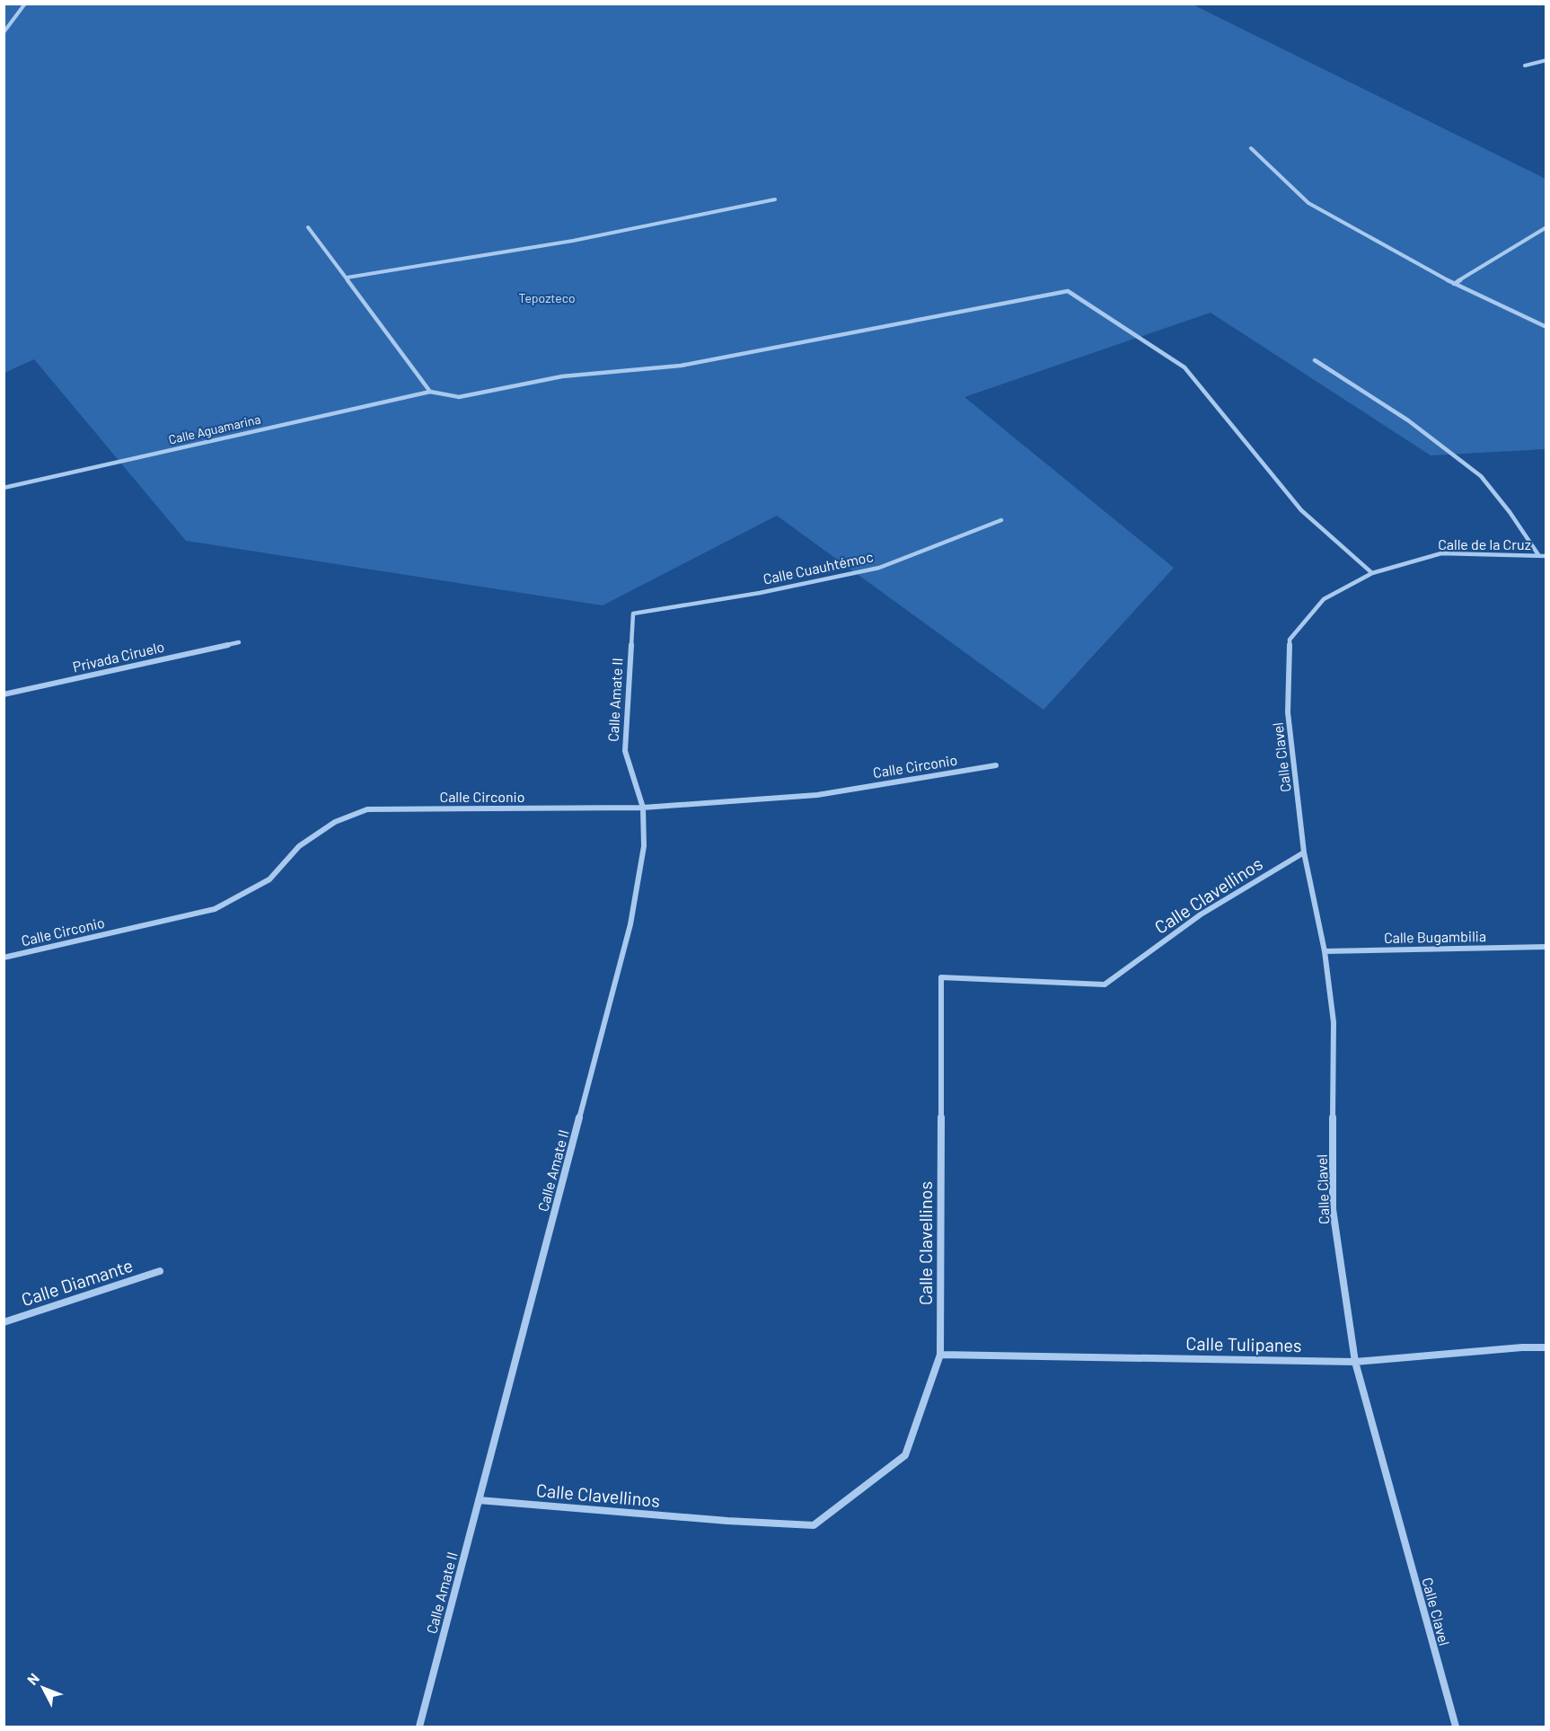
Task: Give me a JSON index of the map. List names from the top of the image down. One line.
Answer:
{"streets":{"street":["Calle Aguamarina","Calle de la Cruz","Calle Cuauhtémoc","Privada Ciruelo","Calle Amate II","Calle Clavel","Calle Circonio","Calle Clavellinos","Calle Bugambilia","Calle Diamante","Calle Tulipanes"]},"crossings":[["Calle de la Cruz","Calle Clavel"],["Calle Cuauhtémoc","Calle Amate II"],["Calle Amate II","Calle Circonio"],["Calle Amate II","Calle Clavellinos"],["Calle Clavel","Calle Clavellinos"],["Calle Clavel","Calle Bugambilia"],["Calle Clavel","Calle Tulipanes"],["Calle Clavellinos","Calle Tulipanes"]],"parks":["Tepozteco"],"north":"top left"}
